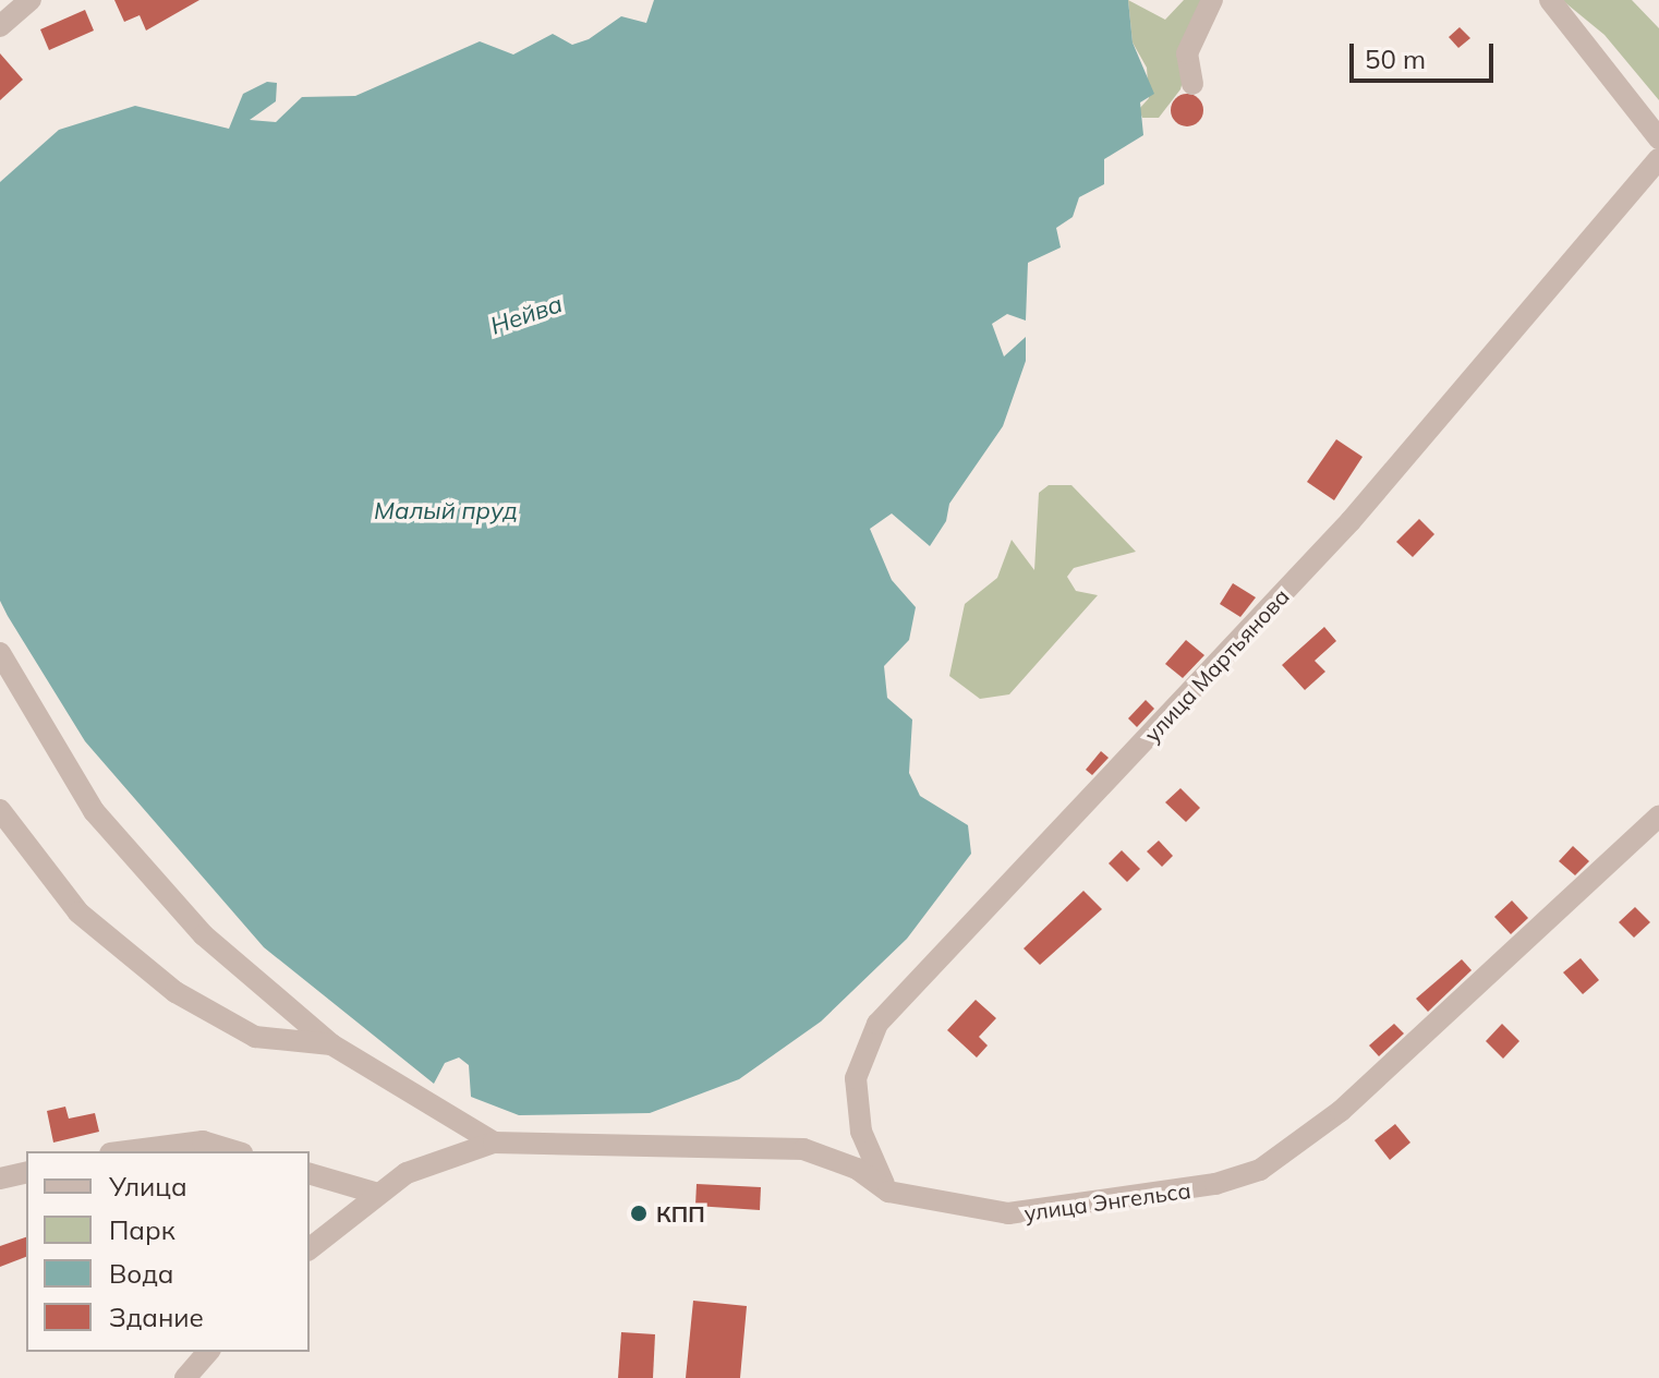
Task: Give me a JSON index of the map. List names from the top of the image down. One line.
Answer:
{"streets":{"street":["улица Мартьянова","улица Энгельса"]},"crossings":[["улица Мартьянова","улица Энгельса"]],"water":["Нейва","Малый пруд"],"places":["КПП"],"legend":["Улица","Парк","Вода","Здание"],"scale_bar":"50 m"}
